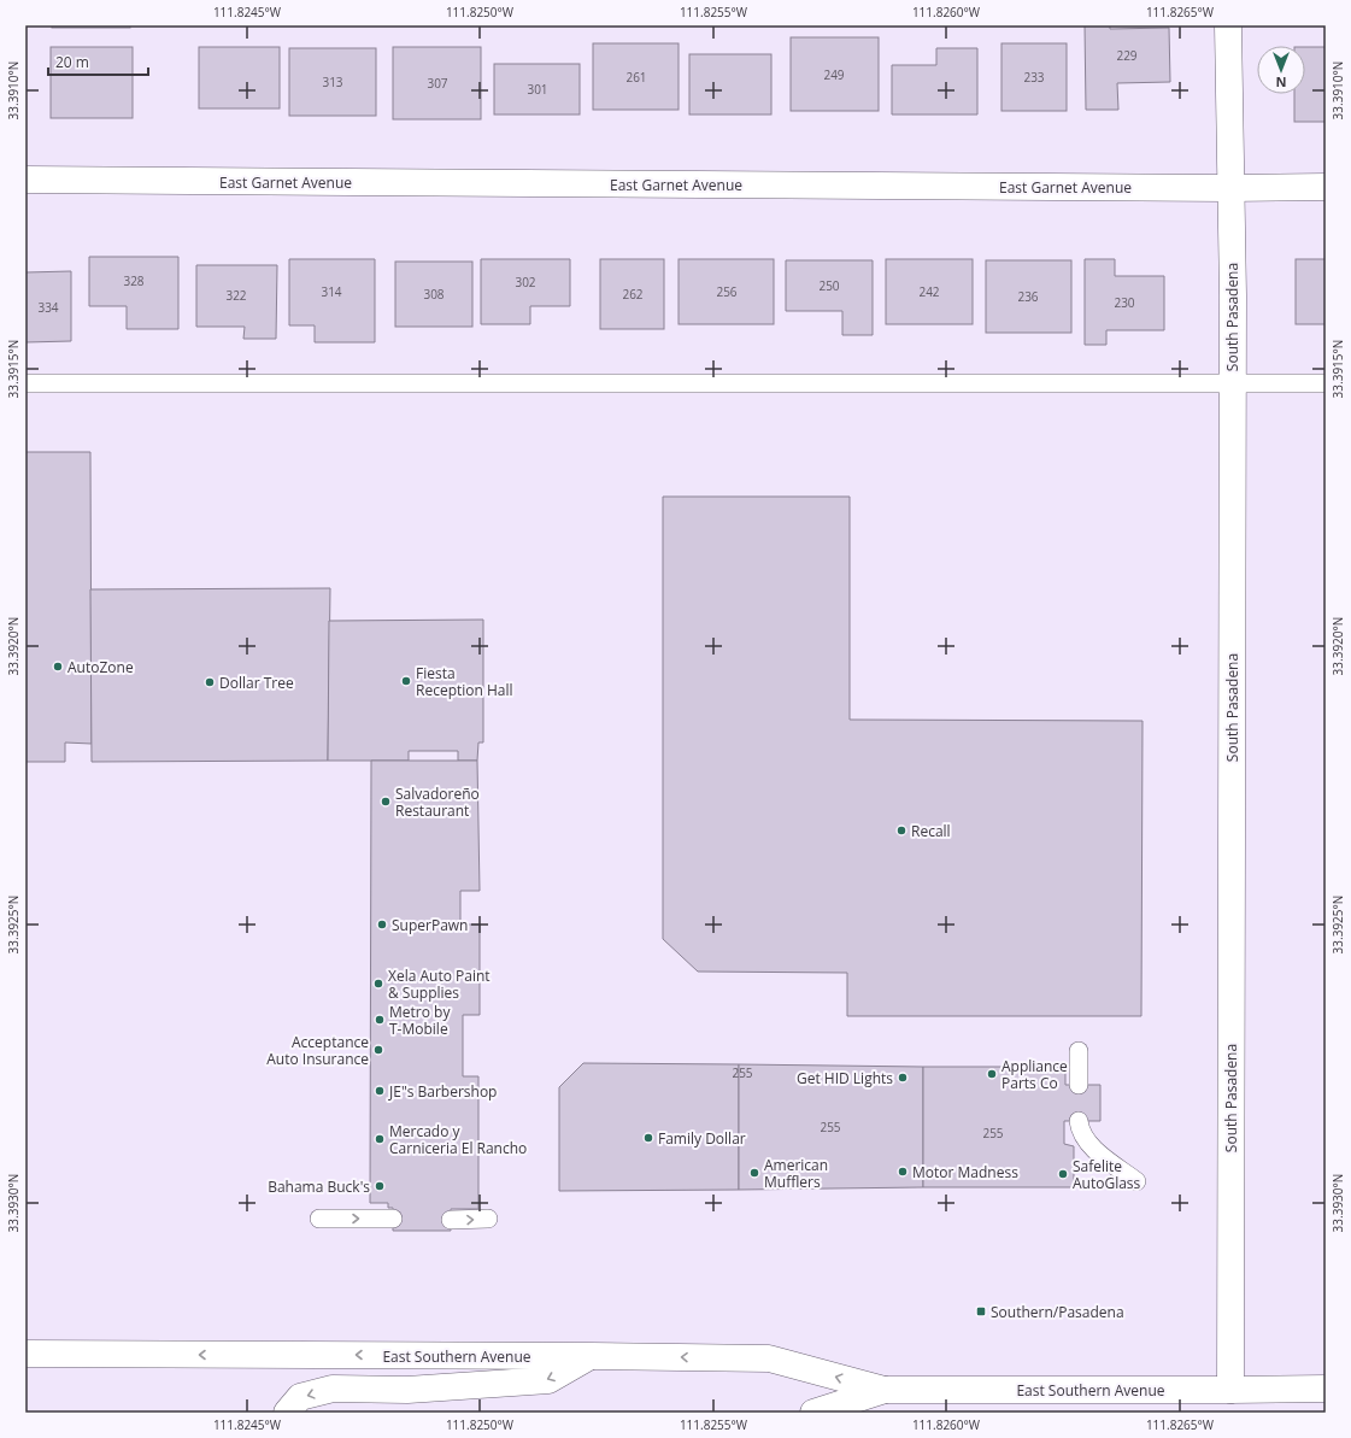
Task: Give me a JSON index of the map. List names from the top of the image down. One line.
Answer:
{"streets":{"street":["East Garnet Avenue","South Pasadena","East Southern Avenue"]},"crossings":[["East Garnet Avenue","South Pasadena"],["South Pasadena","East Southern Avenue"]],"places":{"other":["AutoZone","Fiesta Reception Hall","Dollar Tree","Salvadoreño Restaurant","Recall","SuperPawn","Xela Auto Paint & Supplies","Metro by T-Mobile","Acceptance Auto Insurance","Appliance Parts Co","Get HID Lights","JE\"s Barbershop","Family Dollar","Mercado y Carniceria El Rancho","Motor Madness","American Mufflers","Safelite AutoGlass","Bahama Buck's"],"transit":["Southern/Pasadena"]},"house_numbers":["229","249","261","233","313","307","301","328","302","250","314","256","242","308","262","322","236","230","334","255","255","255"],"scale_bar":"20 m","north":"bottom","coordinates":["111.8245°W","111.8250°W","111.8255°W","111.8260°W","111.8265°W","33.3910°N","33.3915°N","33.3920°N","33.3925°N","33.3930°N"]}
